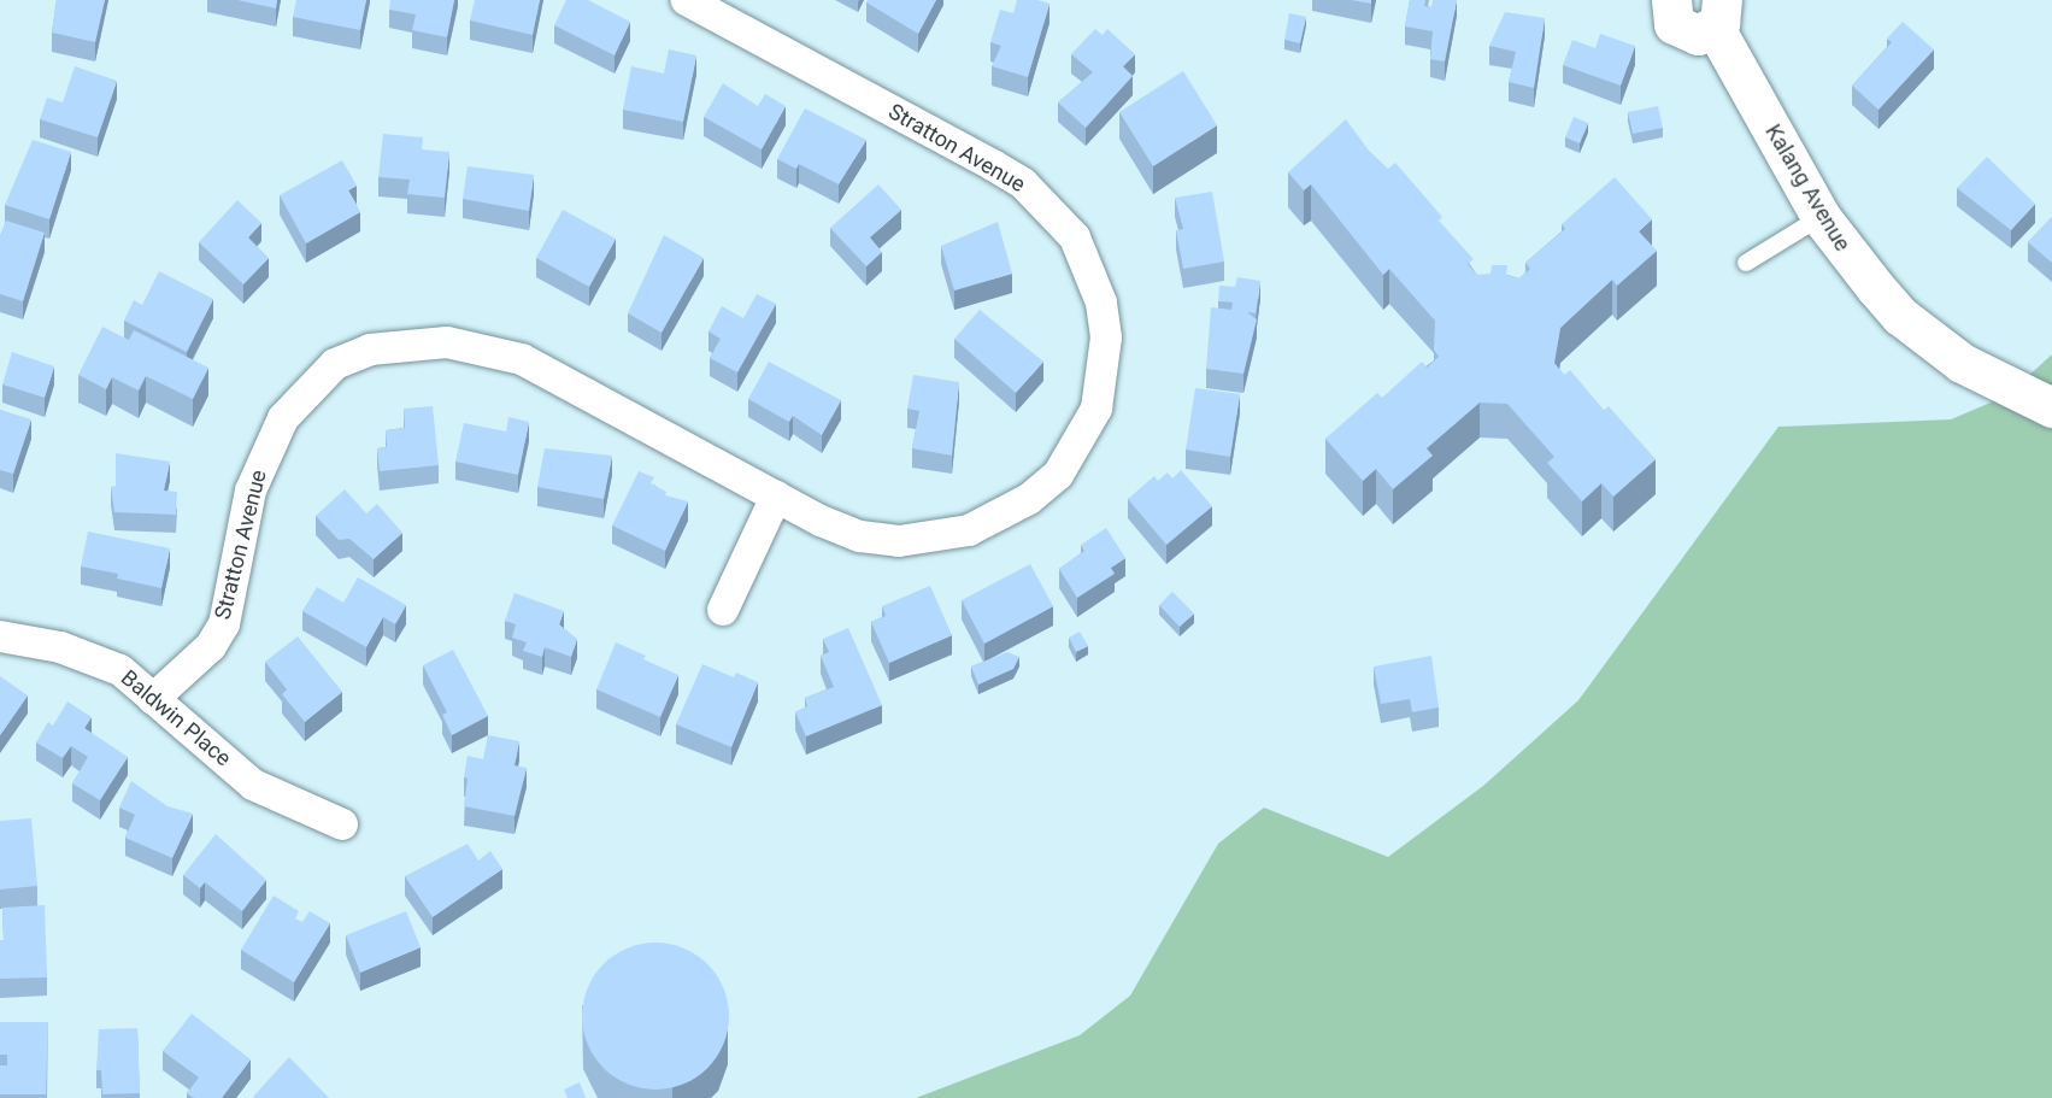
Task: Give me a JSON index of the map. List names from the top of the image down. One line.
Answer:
{"streets":{"street":["Stratton Avenue","Kalang Avenue","Baldwin Place"]},"crossings":[["Stratton Avenue","Baldwin Place"]]}
